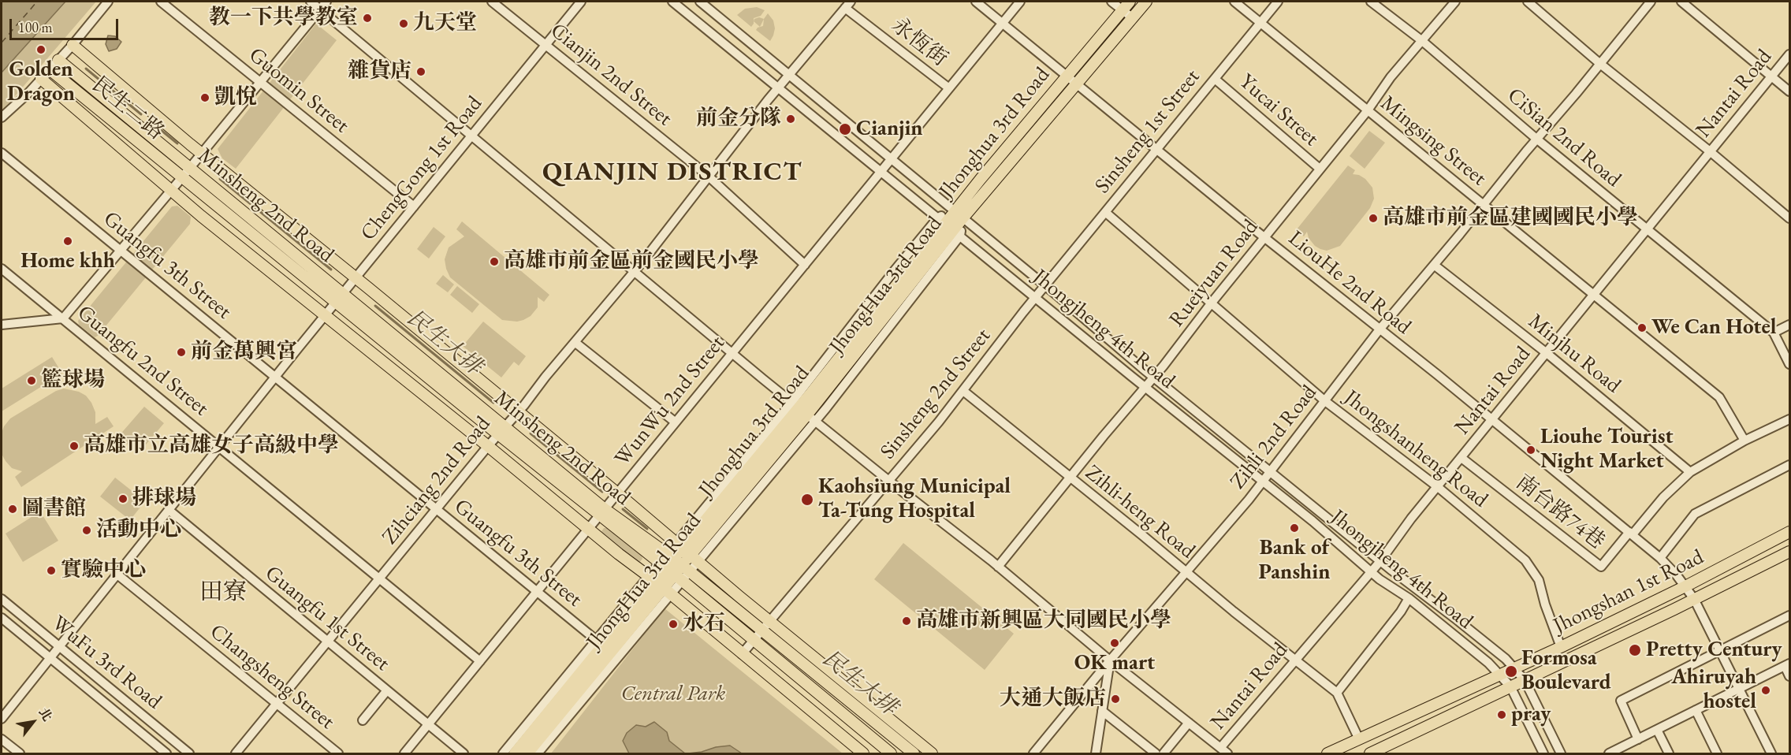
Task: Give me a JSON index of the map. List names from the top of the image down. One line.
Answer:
{"streets":{"main road":["民生二路","Jhonghua 3rd Road","Minsheng 2nd Road","JhongHua 3rd Road","Jhongshan 1st Road"],"street":["永恆街","Cianjin 2nd Street","Guomin Street","Nantai Road","Yucai Street","Sinsheng 1st Street","CiSian 2nd Road","Mingsing Street","ChengGong 1st Road","Guangfu 3th Street","Rueiyuan Road","LiouHe 2nd Road","Jhongjheng 4th Road","Minjhu Road","Guangfu 2nd Street","Sinsheng 2nd Street","WunWu 2nd Street","Zihli 2nd Road","Jhongshanheng Road","Zihciang 2nd Road","Zihli-heng Road","南台路74巷","Guangfu 1st Street","WuFu 3rd Road","Changsheng Street"]},"crossings":[["永恆街","WunWu 2nd Street"],["永恆街","Zihciang 2nd Road"],["Cianjin 2nd Street","ChengGong 1st Road"],["Cianjin 2nd Street","WunWu 2nd Street"],["Cianjin 2nd Street","Zihciang 2nd Road"],["Guomin Street","ChengGong 1st Road"],["Nantai Road","CiSian 2nd Road"],["Nantai Road","Mingsing Street"],["Nantai Road","LiouHe 2nd Road"],["Nantai Road","Jhongjheng 4th Road"],["Nantai Road","Minjhu Road"],["Nantai Road","Jhongshanheng Road"],["Nantai Road","Zihli-heng Road"],["Nantai Road","南台路74巷"],["民生二路","Minsheng 2nd Road"],["Yucai Street","Sinsheng 1st Street"],["Yucai Street","Rueiyuan Road"],["Sinsheng 1st Street","Mingsing Street"],["Sinsheng 1st Street","LiouHe 2nd Road"],["Sinsheng 1st Street","Jhongjheng 4th Road"],["Sinsheng 1st Street","Sinsheng 2nd Street"],["Sinsheng 1st Street","Jhongshanheng Road"],["Jhonghua 3rd Road","Guangfu 3th Street"],["Jhonghua 3rd Road","LiouHe 2nd Road"],["Jhonghua 3rd Road","JhongHua 3rd Road"],["Jhonghua 3rd Road","Jhongjheng 4th Road"],["CiSian 2nd Road","Rueiyuan Road"],["CiSian 2nd Road","Zihli 2nd Road"],["Mingsing Street","Rueiyuan Road"],["Mingsing Street","Zihli 2nd Road"],["ChengGong 1st Road","Minsheng 2nd Road"],["ChengGong 1st Road","Guangfu 3th Street"],["ChengGong 1st Road","Guangfu 2nd Street"],["ChengGong 1st Road","Guangfu 1st Street"],["ChengGong 1st Road","WuFu 3rd Road"],["ChengGong 1st Road","Changsheng Street"],["Minsheng 2nd Road","JhongHua 3rd Road"],["Minsheng 2nd Road","Sinsheng 2nd Street"],["Minsheng 2nd Road","WunWu 2nd Street"],["Minsheng 2nd Road","Zihciang 2nd Road"],["Guangfu 3th Street","JhongHua 3rd Road"],["Guangfu 3th Street","WunWu 2nd Street"],["Guangfu 3th Street","Zihciang 2nd Road"],["Rueiyuan Road","LiouHe 2nd Road"],["Rueiyuan Road","Jhongjheng 4th Road"],["Rueiyuan Road","Jhongshanheng Road"],["Rueiyuan Road","Zihli-heng Road"],["LiouHe 2nd Road","WunWu 2nd Street"],["LiouHe 2nd Road","Zihli 2nd Road"],["LiouHe 2nd Road","南台路74巷"],["LiouHe 2nd Road","Jhongshan 1st Road"],["JhongHua 3rd Road","Jhongjheng 4th Road"],["Jhongjheng 4th Road","Sinsheng 2nd Street"],["Jhongjheng 4th Road","WunWu 2nd Street"],["Jhongjheng 4th Road","Zihli 2nd Road"],["Jhongjheng 4th Road","Zihciang 2nd Road"],["Jhongjheng 4th Road","Jhongshan 1st Road"],["Minjhu Road","Zihli 2nd Road"],["Guangfu 2nd Street","WunWu 2nd Street"],["Guangfu 2nd Street","Zihciang 2nd Road"],["Sinsheng 2nd Street","Zihli-heng Road"],["WunWu 2nd Street","Guangfu 1st Street"],["Zihli 2nd Road","Jhongshanheng Road"],["Zihli 2nd Road","Zihli-heng Road"],["Jhongshanheng Road","Jhongshan 1st Road"],["Zihciang 2nd Road","Guangfu 1st Street"],["Zihciang 2nd Road","Changsheng Street"]],"districts":["QIANJIN DISTRICT","田寮"],"water":["民生大排"],"parks":["Central Park"],"places":["教一下共學教室","九天堂","Golden Dragon","雜貨店","凱悅","前金分隊","Cianjin","高雄市前金區建國國民小學","Home khh","高雄市前金區前金國民小學","We Can Hotel","前金萬興宮","籃球場","高雄市立高雄女子高級中學","Liouhe Tourist Night Market","排球場","Kaohsiung Municipal Ta-Tung Hospital","圖書館","Bank of Panshin","活動中心","實驗中心","高雄市新興區大同國民小學","水石","OK mart","Pretty Century","Formosa Boulevard","Ahiruyah hostel","大通大飯店","pray"],"scale_bar":"100 m","north":"top right"}
